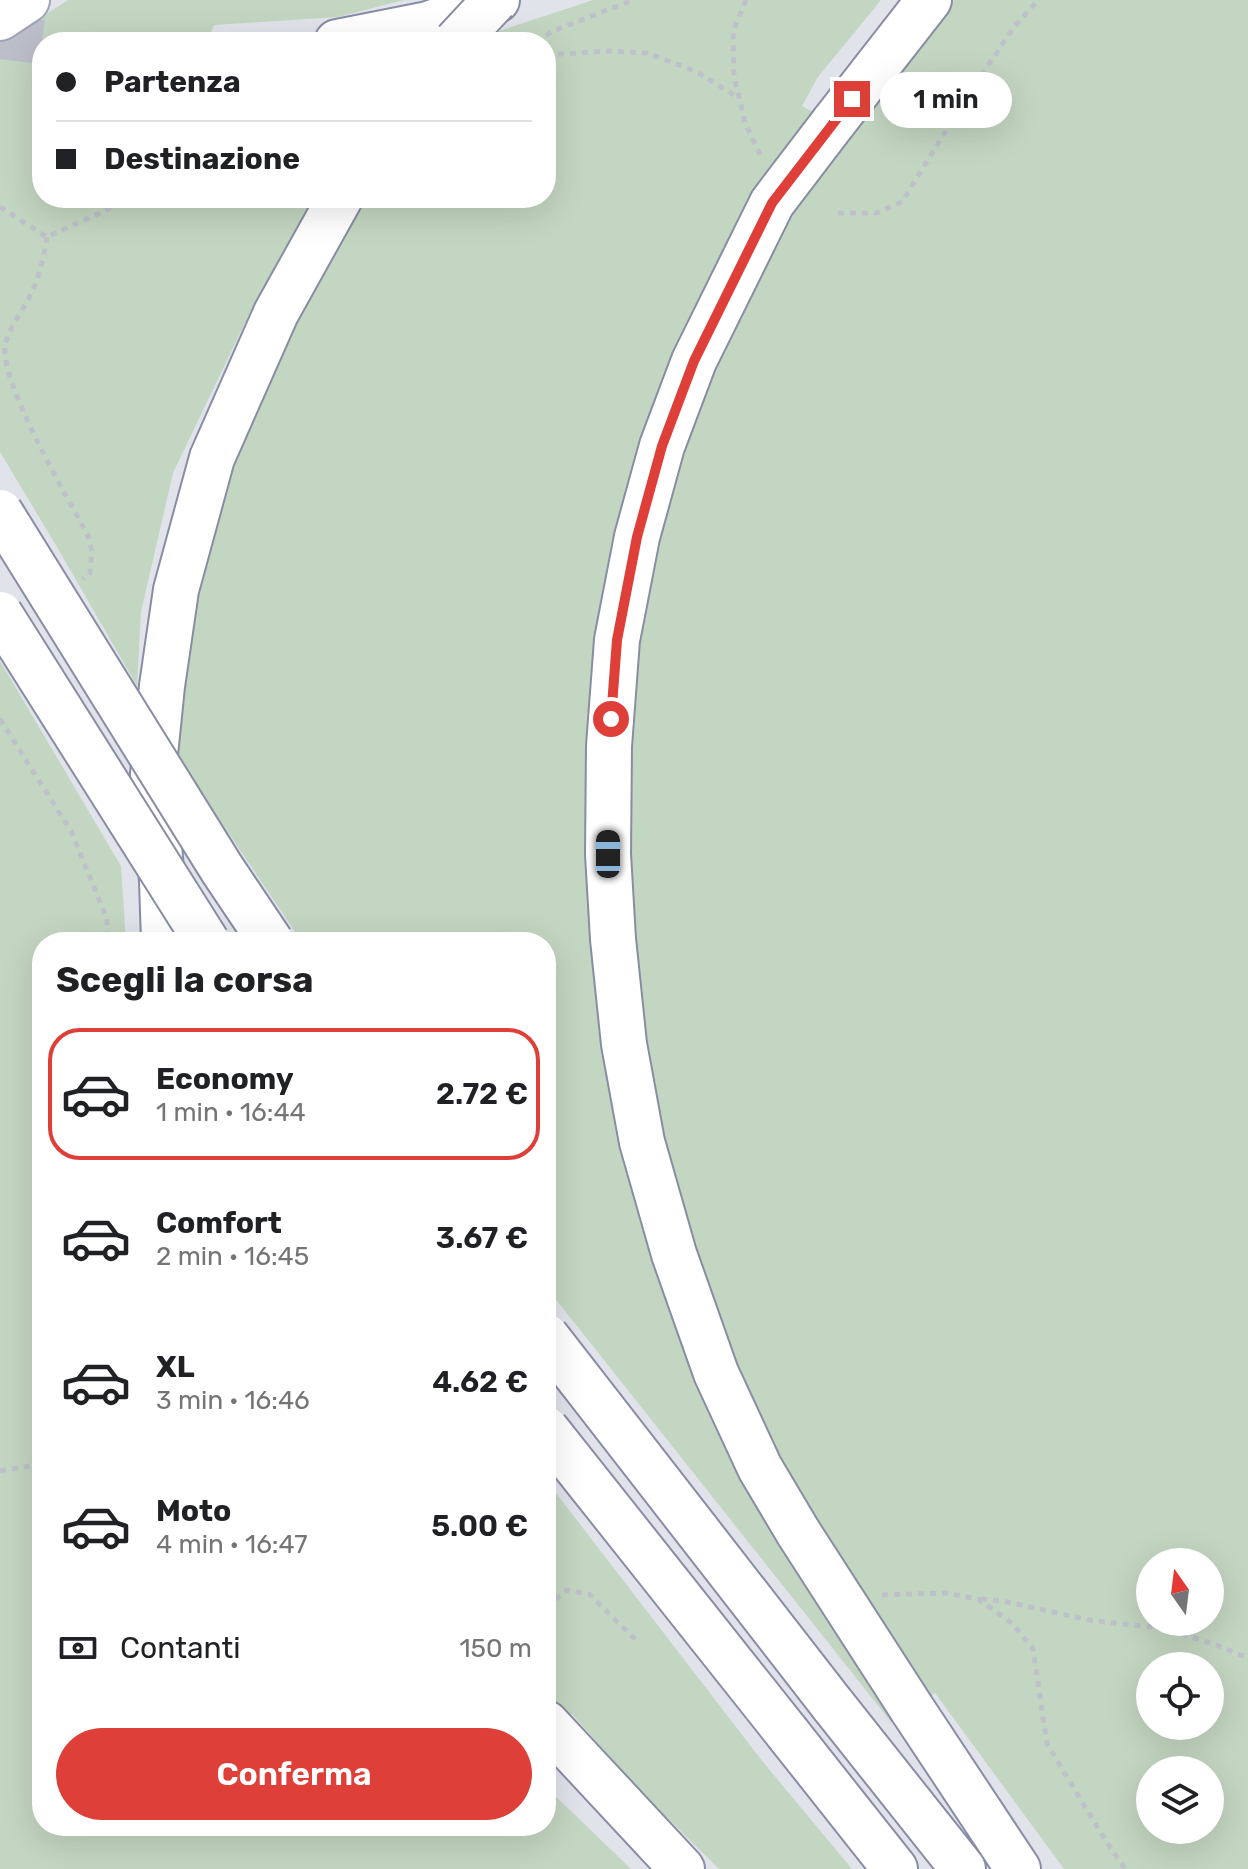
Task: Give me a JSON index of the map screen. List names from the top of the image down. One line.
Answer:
{"north":"top","page":{"banner":["Partenza","Destinazione"],"bubble":"1 min","heading":"Scegli la corsa","list":[{"name":"Economy","note":"1 min · 16:44","value":"2.72 €"},{"name":"Comfort","note":"2 min · 16:45","value":"3.67 €"},{"name":"XL","note":"3 min · 16:46","value":"4.62 €"},{"name":"Moto","note":"4 min · 16:47","value":"5.00 €"}],"pay":["Contanti","150 m"],"buttons":"Conferma"}}
